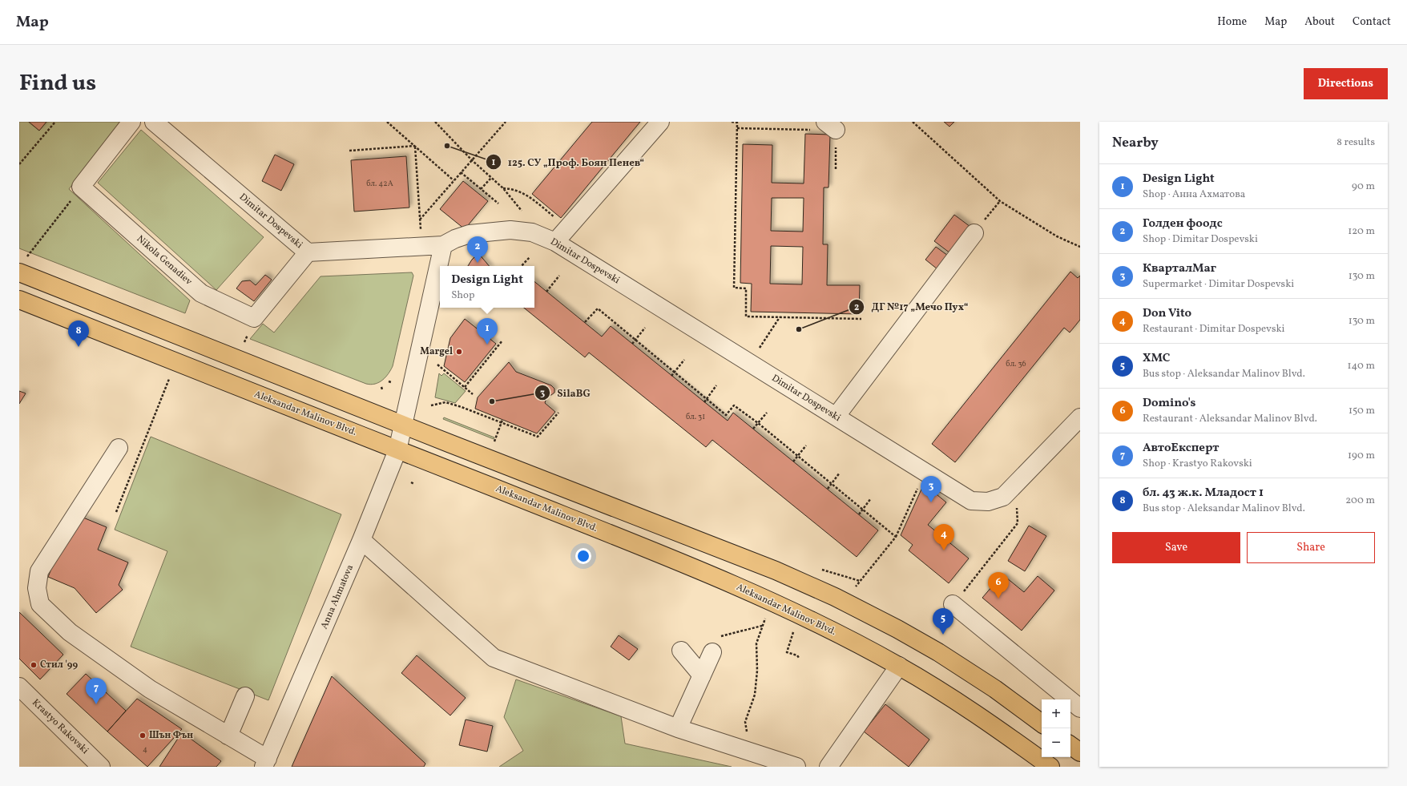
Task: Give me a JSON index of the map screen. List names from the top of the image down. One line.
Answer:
{"streets":{"main road":["Aleksandar Malinov Blvd."],"street":["Dimitar Dospevski","Nikola Genadiev","Anna Ahmatova","Krastyo Rakovski"]},"crossings":[["Dimitar Dospevski","Nikola Genadiev"],["Dimitar Dospevski","Anna Ahmatova"],["Aleksandar Malinov Blvd.","Anna Ahmatova"]],"places":["125. СУ „Проф. Боян Пенев“","ДГ №17 „Мечо Пух“","Margel","SilaBG","Стил '99","Шън Фън"],"house_numbers":["бл. 42А","бл. 36","бл. 31","4"],"page":{"header":"Map","nav":["Home","Map","About","Contact"],"title":"Find us","buttons":["Directions",["Save","Share"]],"heading":["Nearby","8 results"],"list":[{"mark":"1","name":"Design Light","note":"Shop · Анна Ахматова","value":"90 m"},{"mark":"2","name":"Голден фоодс","note":"Shop · Dimitar Dospevski","value":"120 m"},{"mark":"3","name":"КварталМаг","note":"Supermarket · Dimitar Dospevski","value":"130 m"},{"mark":"4","name":"Don Vito","note":"Restaurant · Dimitar Dospevski","value":"130 m"},{"mark":"5","name":"ХМС","note":"Bus stop · Aleksandar Malinov Blvd.","value":"140 m"},{"mark":"6","name":"Domino's","note":"Restaurant · Aleksandar Malinov Blvd.","value":"150 m"},{"mark":"7","name":"АвтоЕксперт","note":"Shop · Krastyo Rakovski","value":"190 m"},{"mark":"8","name":"бл. 43 ж.к. Младост 1","note":"Bus stop · Aleksandar Malinov Blvd.","value":"200 m"}],"pins":["2","1","8","3","4","6","5","7"],"popup":["Design Light","Shop"],"map_buttons":["+","−"]}}
